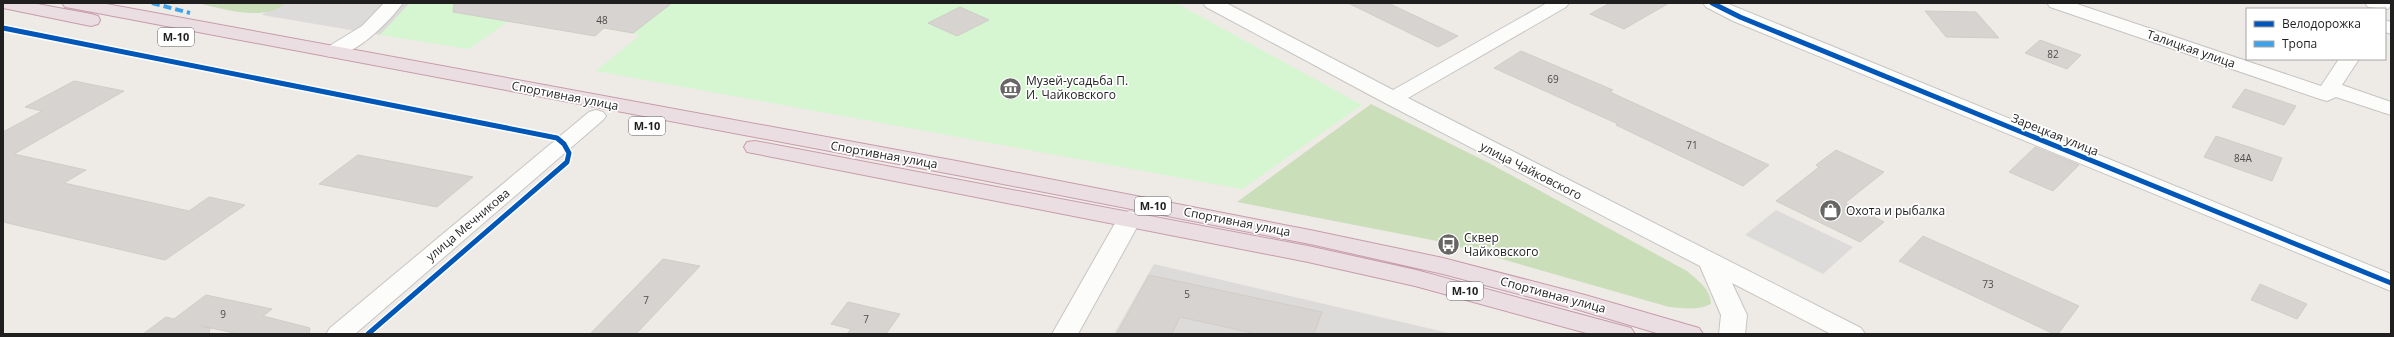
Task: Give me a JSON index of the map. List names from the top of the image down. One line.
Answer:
{"streets":{"highway":["М-10","Спортивная улица"],"street":["Талицкая улица","Зарецкая улица","улица Чайковского","улица Мечникова"]},"crossings":[["Спортивная улица","улица Мечникова"]],"places":{"museum":["Музей-усадьба П. И. Чайковского"],"shop":["Охота и рыбалка"],"bus stop":["Сквер Чайковского"]},"house_numbers":["48","82","69","71","84А","73","5","7","9","7"],"legend":["Велодорожка","Тропа"]}
